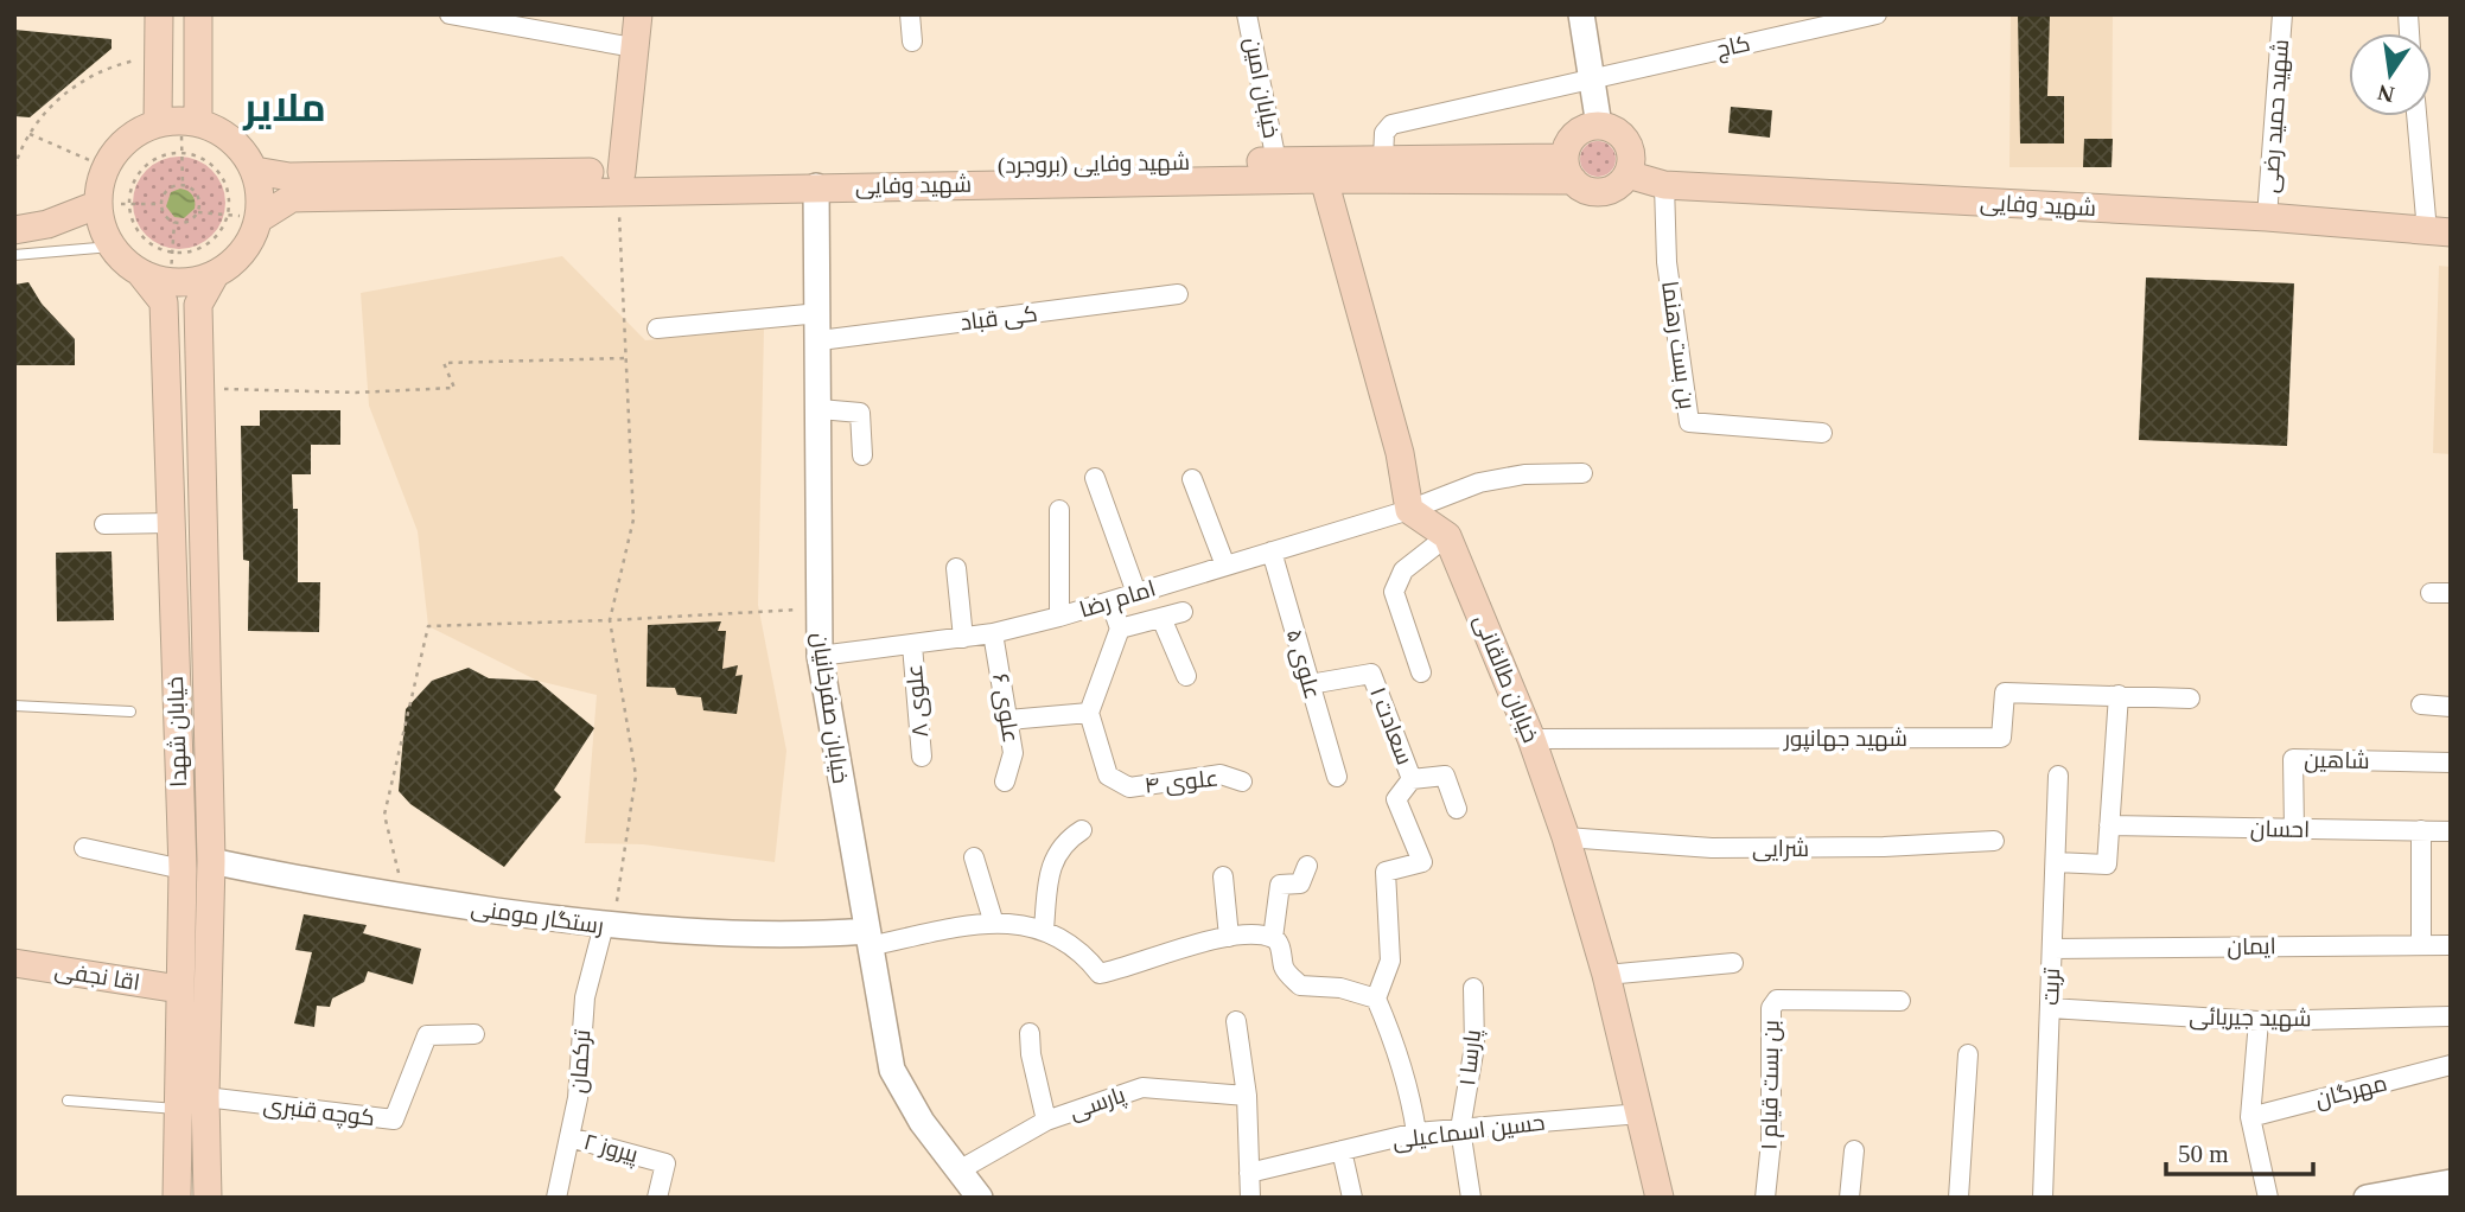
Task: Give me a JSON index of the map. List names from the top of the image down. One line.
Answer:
{"streets":{"main road":["شهید وفایی (بروجرد)","شهید وفایی","خیابان طالقانی","خیابان شهدا","اقا نجفی"],"street":["کاج","خیابان امین","شهید حمید رضی","کی قباد","بن بست رهنما","امام رضا","علوی ۵","علوی ۸","خیابان صفرخانیان","علوی ۶","سعادت ۱","شهید جهانپور","شاهین","علوی ۴","احسان","شرایی","رستگار مومنی","ایمان","تربت","شهید جیریائی","پارسا ۱","ترکمان","بن بست قیام ۱","مهرگان","پارسی","کوچه قنبری","حسین اسماعیلی","پیروز ۲"]},"crossings":[["کاج","شهید وفایی (بروجرد)"],["خیابان امین","شهید وفایی (بروجرد)"],["شهید حمید رضی","شهید وفایی"],["شهید وفایی (بروجرد)","شهید وفایی"],["شهید وفایی","بن بست رهنما"],["شهید وفایی","خیابان صفرخانیان"],["کی قباد","خیابان صفرخانیان"],["امام رضا","علوی ۵"],["امام رضا","علوی ۸"],["امام رضا","خیابان صفرخانیان"],["امام رضا","علوی ۶"],["علوی ۵","سعادت ۱"],["خیابان طالقانی","شهید جهانپور"],["خیابان طالقانی","شرایی"],["خیابان طالقانی","حسین اسماعیلی"],["خیابان صفرخانیان","رستگار مومنی"],["خیابان صفرخانیان","پارسی"],["خیابان شهدا","رستگار مومنی"],["خیابان شهدا","اقا نجفی"],["خیابان شهدا","کوچه قنبری"],["شاهین","احسان"],["رستگار مومنی","ترکمان"],["ایمان","تربت"],["تربت","شهید جیریائی"],["پارسا ۱","حسین اسماعیلی"],["ترکمان","پیروز ۲"]],"districts":["ملایر"],"scale_bar":"50 m","north":"bottom"}
